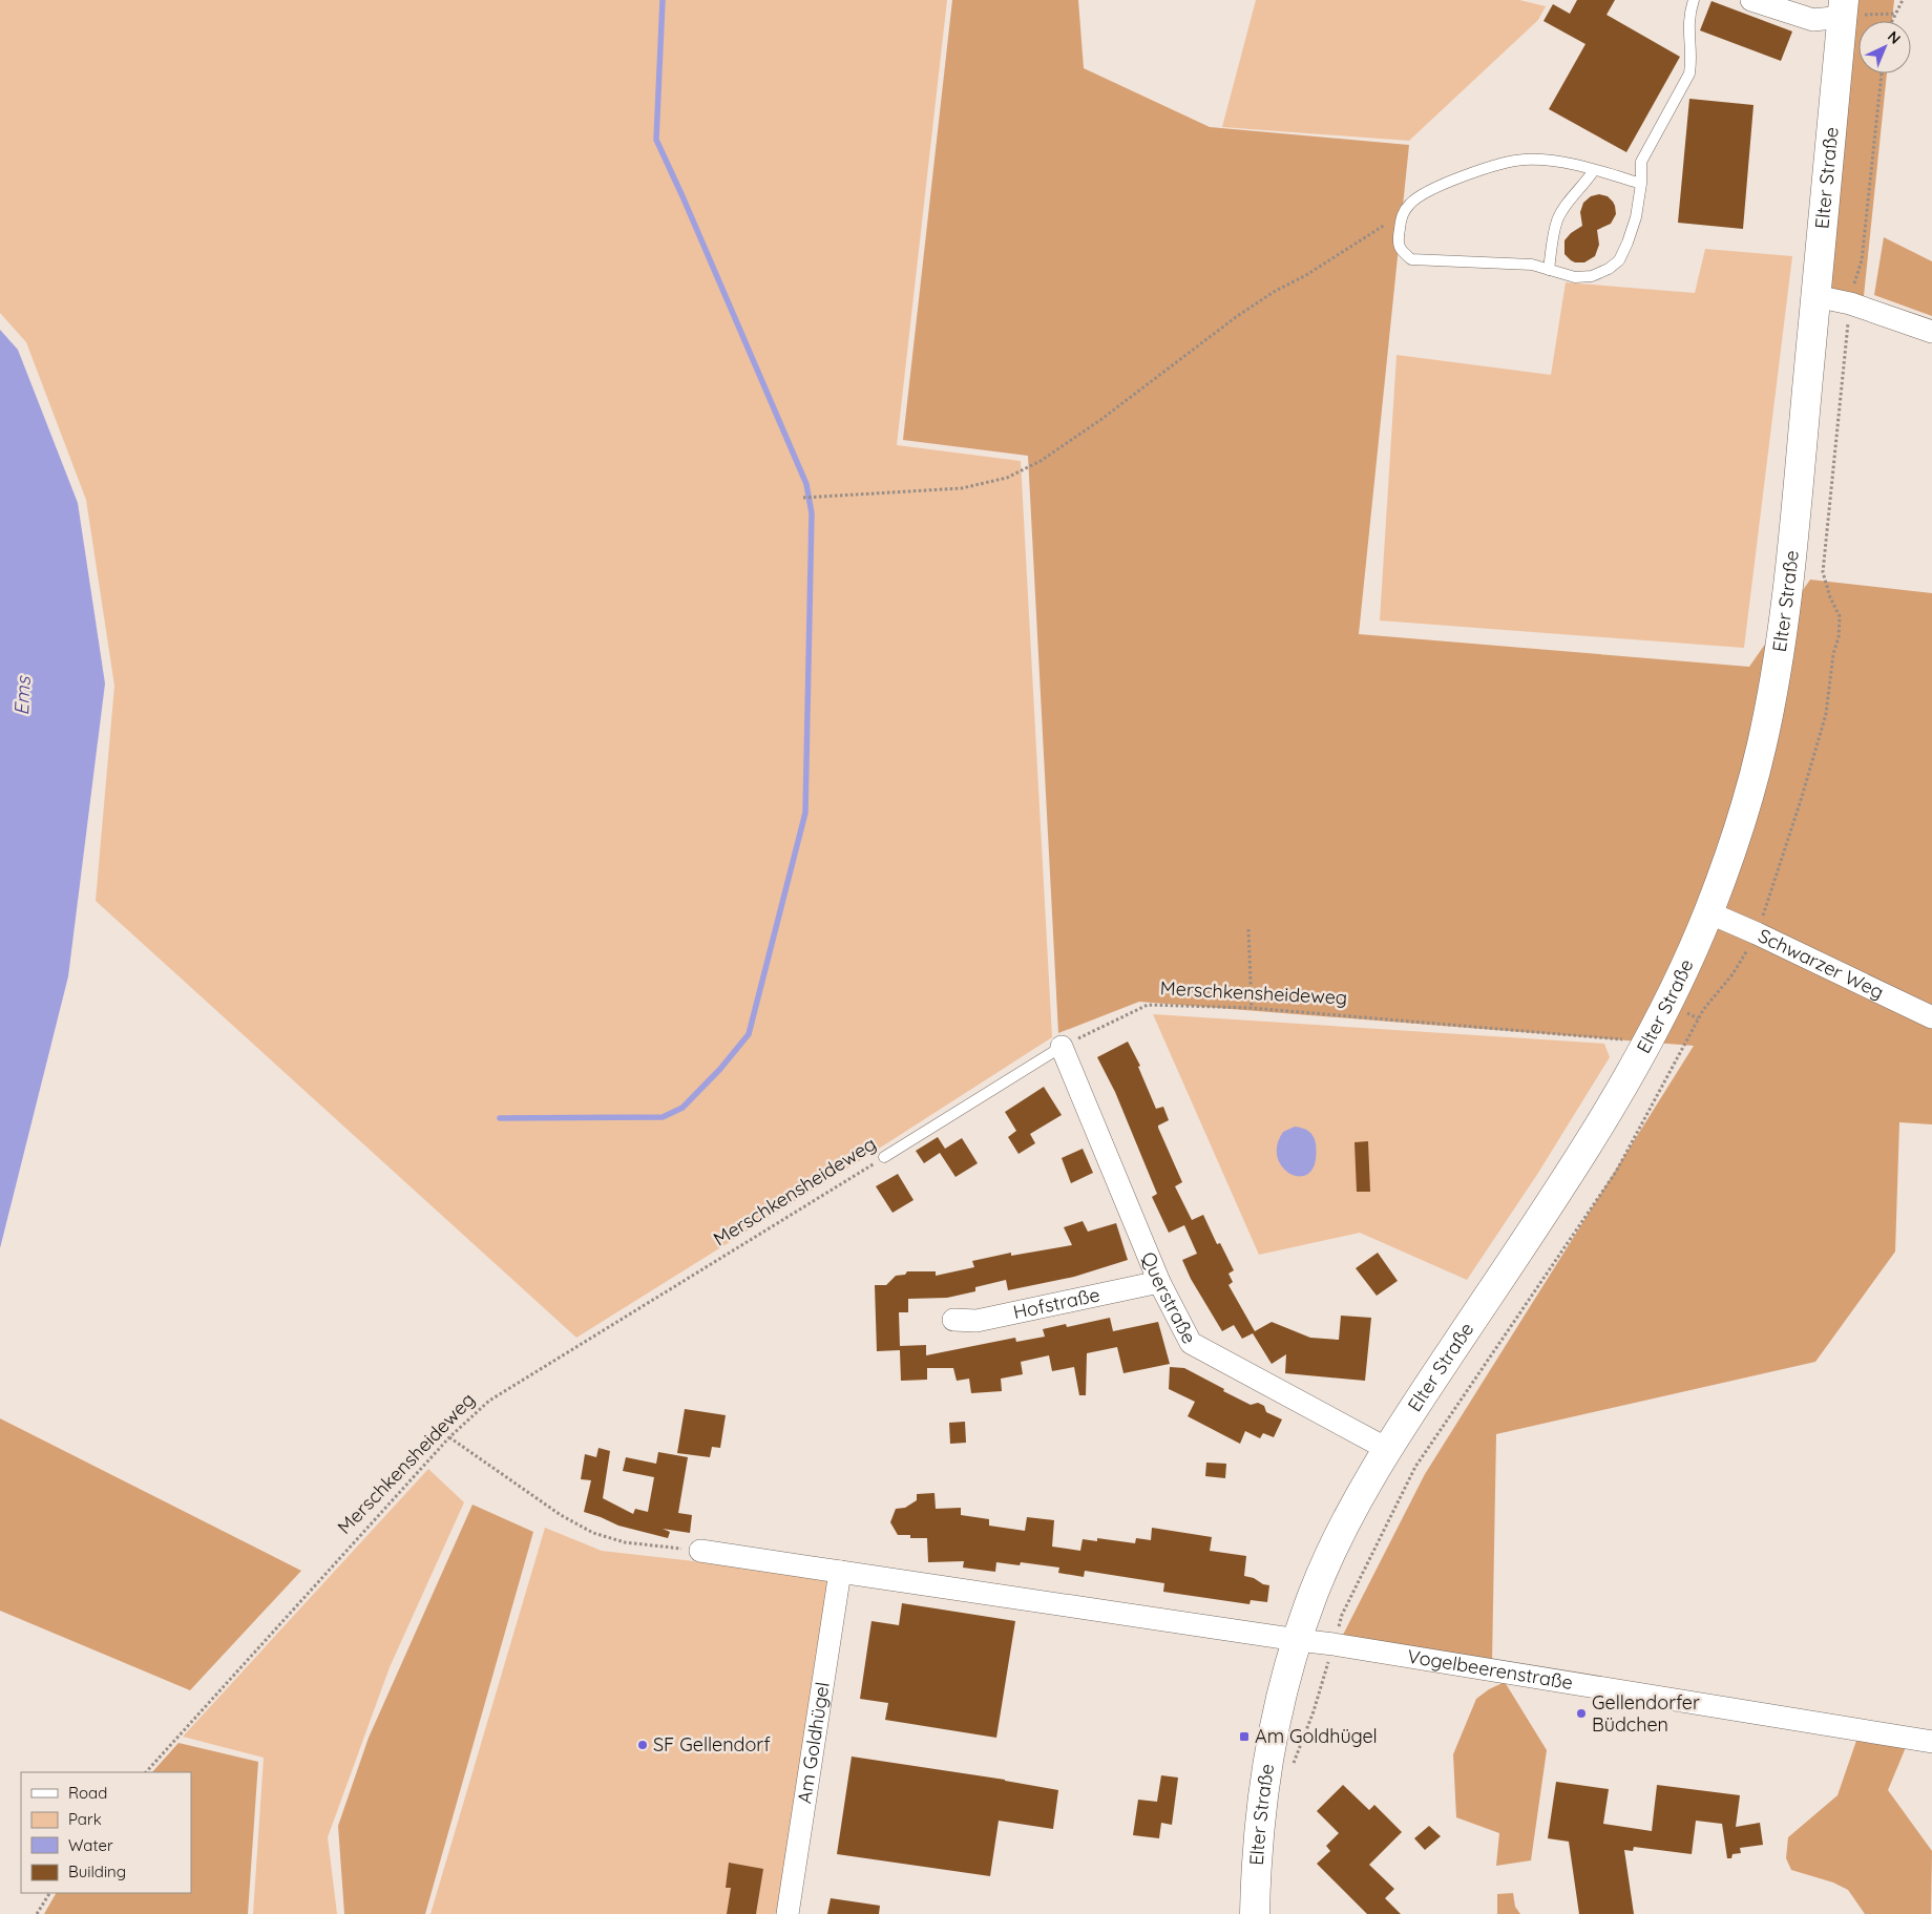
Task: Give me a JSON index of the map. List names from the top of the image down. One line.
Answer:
{"streets":{"main road":["Elter Straße"],"street":["Schwarzer Weg","Querstraße","Hofstraße","Vogelbeerenstraße","Am Goldhügel"],"lane":["Merschkensheideweg"]},"crossings":[["Elter Straße","Schwarzer Weg"],["Elter Straße","Querstraße"],["Elter Straße","Vogelbeerenstraße"],["Merschkensheideweg","Querstraße"],["Querstraße","Hofstraße"]],"water":["Ems"],"places":{"other":["Gellendorfer Büdchen","SF Gellendorf"],"transit":["Am Goldhügel"]},"legend":["Road","Park","Water","Building"],"north":"top right"}
